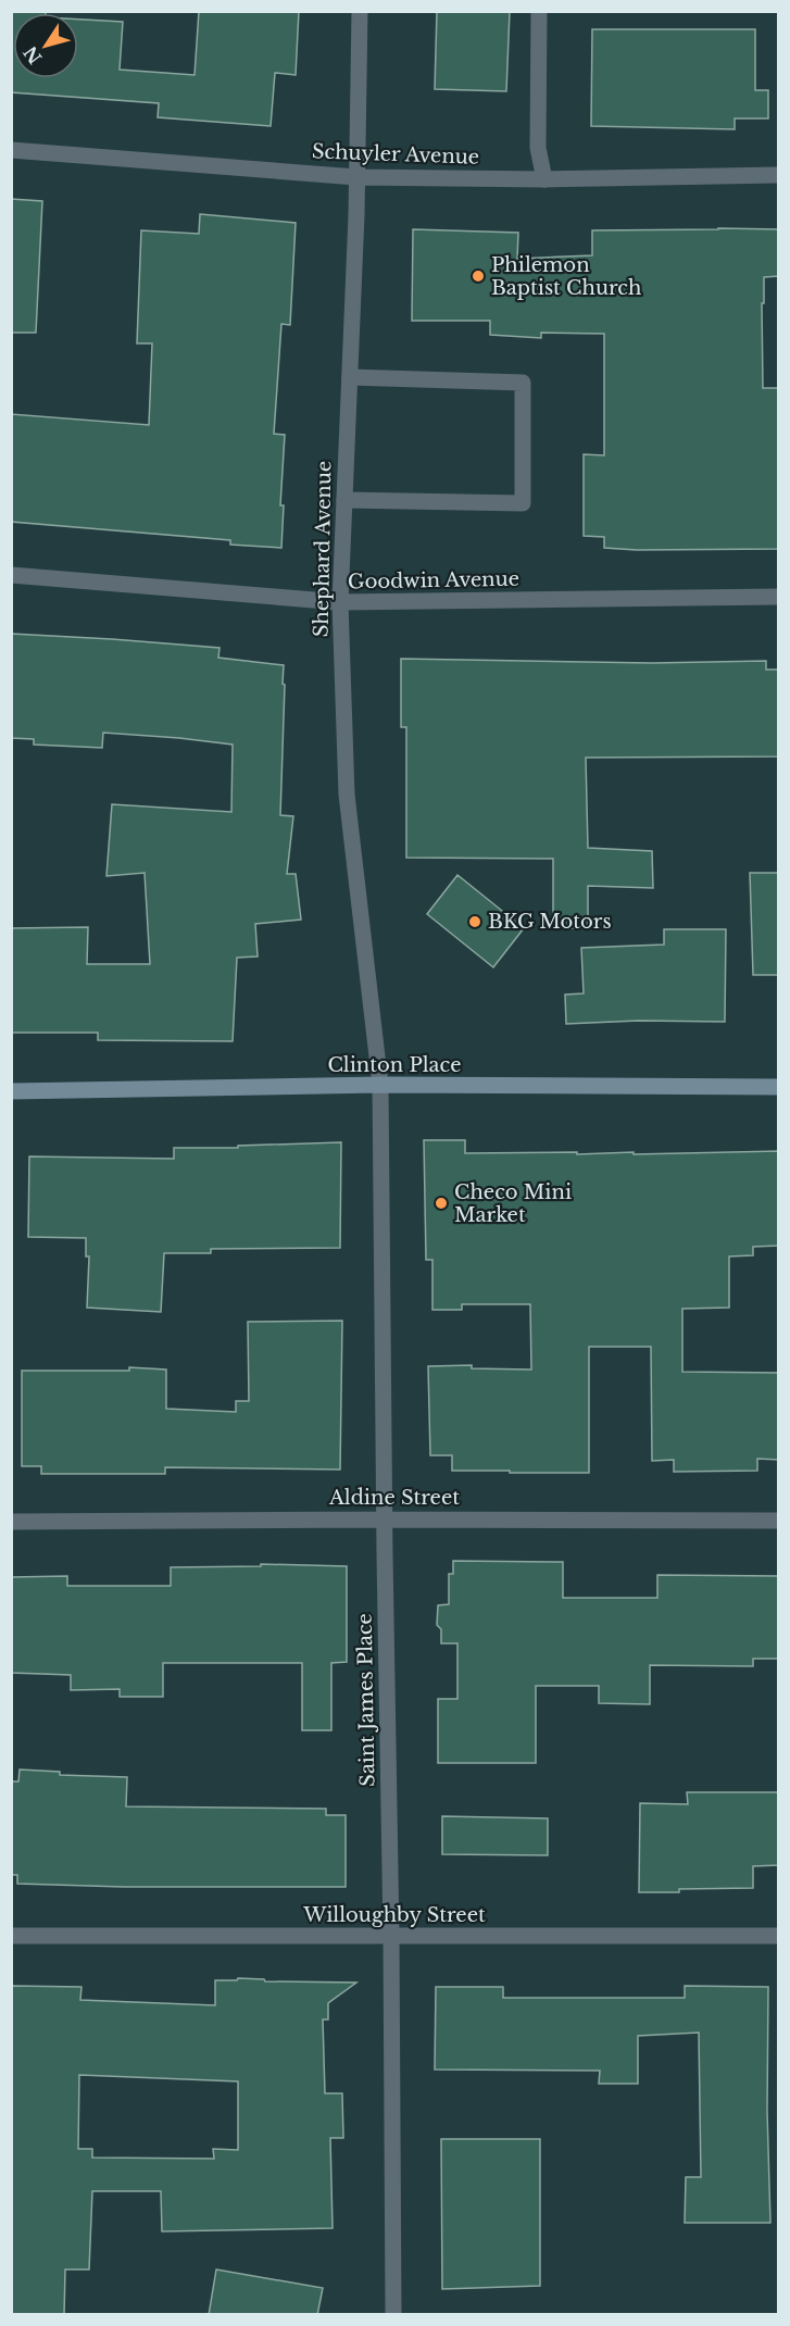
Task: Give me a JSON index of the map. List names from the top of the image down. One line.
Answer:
{"streets":{"street":["Schuyler Avenue","Shephard Avenue","Goodwin Avenue","Clinton Place","Aldine Street","Saint James Place","Willoughby Street"]},"crossings":[["Schuyler Avenue","Shephard Avenue"],["Shephard Avenue","Goodwin Avenue"],["Shephard Avenue","Clinton Place"],["Shephard Avenue","Saint James Place"],["Clinton Place","Saint James Place"],["Aldine Street","Saint James Place"],["Saint James Place","Willoughby Street"]],"places":["Philemon Baptist Church","BKG Motors","Checo Mini Market"],"north":"bottom left"}
